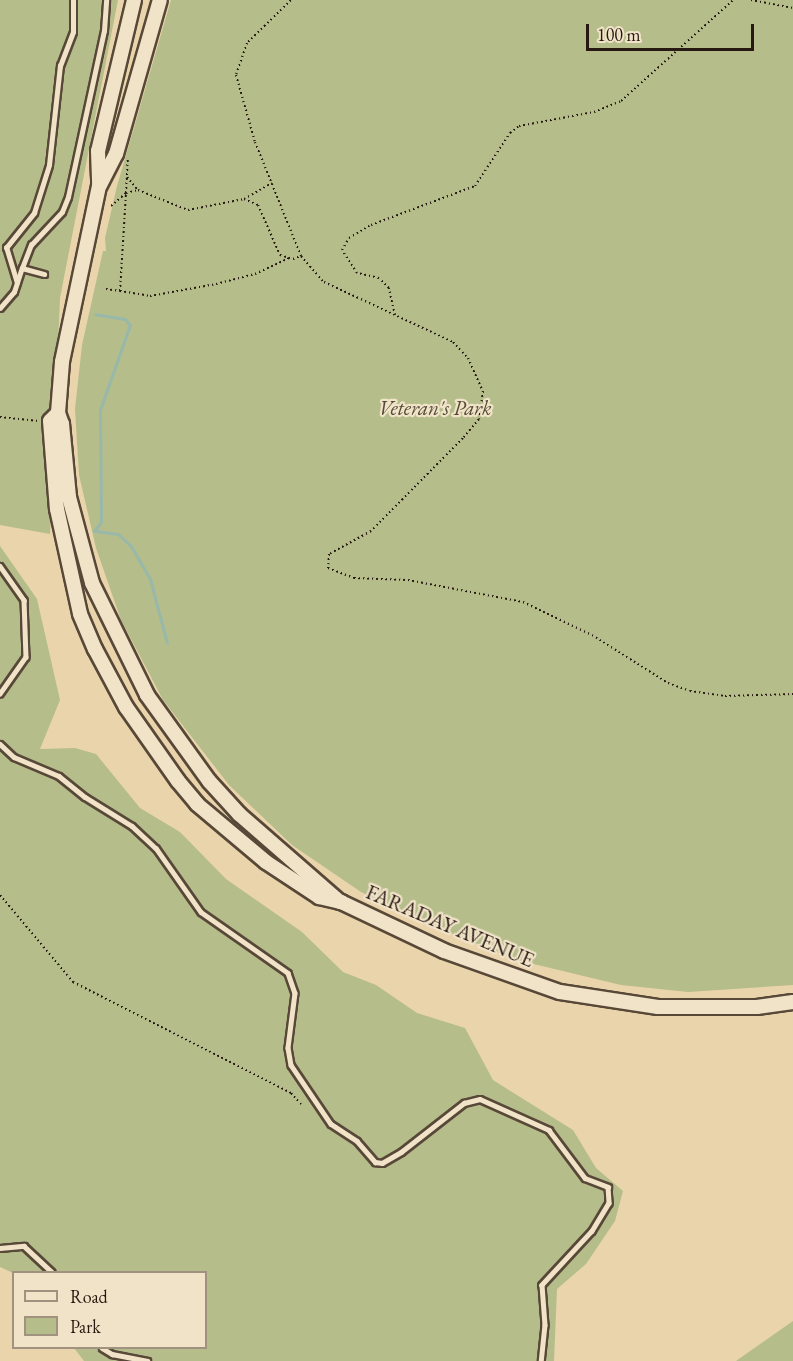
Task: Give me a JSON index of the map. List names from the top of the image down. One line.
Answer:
{"streets":{"main road":["FARADAY AVENUE"]},"parks":["Veteran's Park"],"legend":["Road","Park"],"scale_bar":"100 m"}
